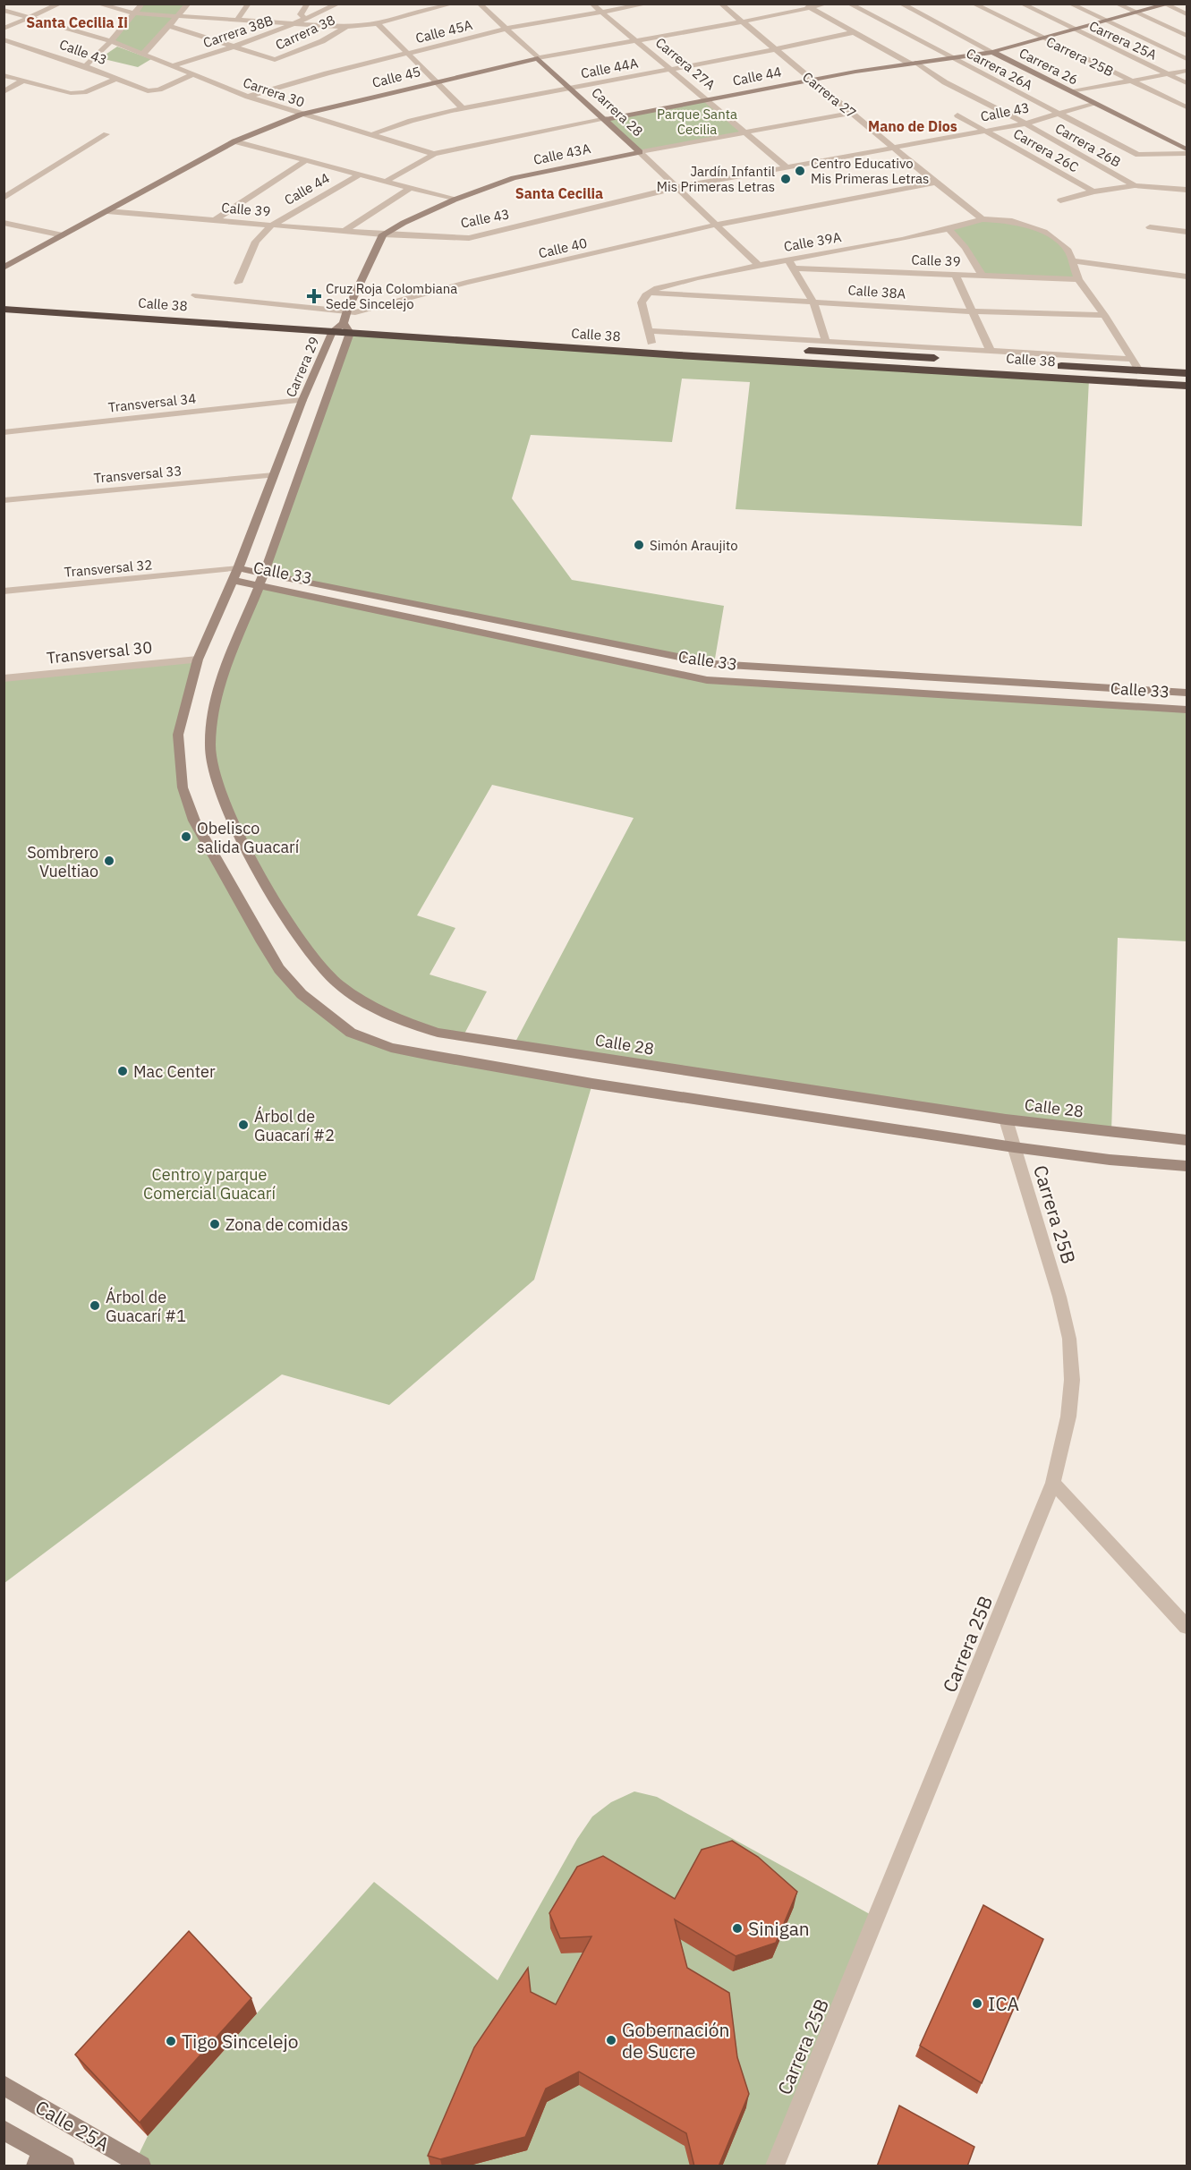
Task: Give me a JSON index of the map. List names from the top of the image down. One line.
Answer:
{"streets":{"highway":["Calle 38"],"street":["Carrera 38B","Calle 45A","Carrera 38","Carrera 25A","Calle 43","Carrera 25B","Carrera 27A","Carrera 26","Calle 44A","Carrera 26A","Calle 44","Calle 45","Carrera 30","Carrera 27","Carrera 28","Carrera 26B","Carrera 26C","Calle 43A","Calle 39","Calle 39A","Calle 40","Calle 38A","Carrera 29","Transversal 34","Transversal 33","Transversal 32","Calle 33","Transversal 30","Calle 28","Calle 25A"]},"crossings":[["Carrera 38B","Carrera 38"],["Carrera 38B","Carrera 30"],["Calle 45A","Carrera 27A"],["Calle 45A","Carrera 30"],["Calle 45A","Carrera 28"],["Carrera 25A","Calle 44"],["Calle 43","Carrera 27A"],["Calle 43","Carrera 26"],["Calle 43","Carrera 26A"],["Calle 43","Carrera 30"],["Calle 43","Carrera 27"],["Calle 43","Carrera 28"],["Calle 43","Carrera 26B"],["Calle 43","Carrera 26C"],["Calle 43","Calle 43A"],["Calle 43","Calle 39"],["Carrera 25B","Calle 44"],["Carrera 25B","Carrera 29"],["Carrera 25B","Calle 28"],["Carrera 27A","Calle 44A"],["Carrera 27A","Calle 44"],["Carrera 27A","Calle 45"],["Carrera 27A","Calle 43A"],["Carrera 26","Carrera 26A"],["Carrera 26","Calle 44"],["Calle 44A","Carrera 30"],["Calle 44A","Carrera 27"],["Calle 44A","Carrera 28"],["Calle 44A","Carrera 26B"],["Carrera 26A","Calle 44"],["Calle 44","Carrera 30"],["Calle 44","Carrera 27"],["Calle 44","Carrera 28"],["Calle 44","Carrera 26B"],["Calle 44","Calle 39"],["Calle 45","Carrera 30"],["Calle 45","Carrera 27"],["Calle 45","Carrera 28"],["Calle 45","Carrera 26B"],["Calle 45","Calle 39"],["Carrera 27","Calle 43A"],["Carrera 27","Calle 39A"],["Carrera 27","Calle 40"],["Carrera 28","Calle 43A"],["Carrera 28","Calle 39A"],["Carrera 28","Calle 40"],["Calle 43A","Calle 39"],["Calle 39A","Calle 38A"],["Calle 38","Carrera 29"],["Carrera 29","Transversal 34"],["Carrera 29","Transversal 33"],["Carrera 29","Transversal 32"],["Carrera 29","Calle 33"],["Carrera 29","Transversal 30"],["Carrera 29","Calle 28"],["Transversal 32","Calle 33"]],"districts":["Santa Cecilia Ii","Mano de Dios","Santa Cecilia"],"parks":["Parque Santa Cecilia","Centro y parque Comercial Guacarí"],"places":{"other":["Centro Educativo Mis Primeras Letras","Jardín Infantil Mis Primeras Letras","Simón Araujito","Obelisco salida Guacarí","Sombrero Vueltiao","Mac Center","Árbol de Guacarí #2","Zona de comidas","Árbol de Guacarí #1","Sinigan","ICA","Gobernación de Sucre","Tigo Sincelejo"],"health":["Cruz Roja Colombiana Sede Sincelejo"]}}
